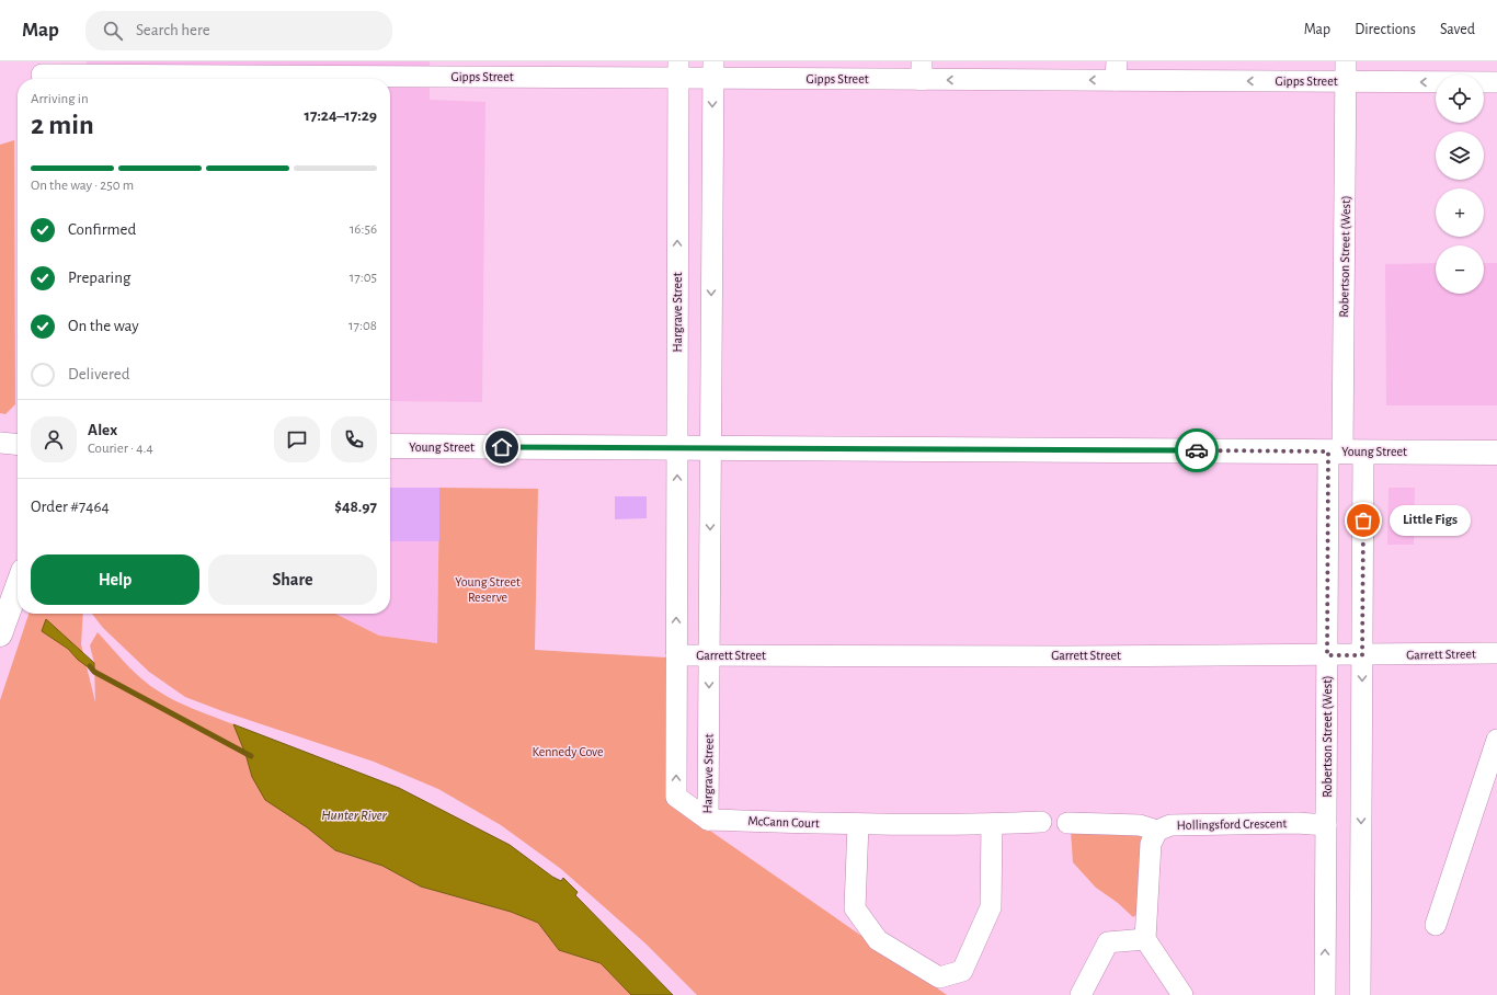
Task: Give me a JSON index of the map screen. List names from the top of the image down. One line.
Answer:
{"streets":{"main road":["Young Street"],"street":["Gipps Street","Robertson Street (West)","Hargrave Street","Garrett Street","McCann Court","Hollingsford Crescent"]},"crossings":[["Gipps Street","Robertson Street (West)"],["Gipps Street","Hargrave Street"],["Robertson Street (West)","Young Street"],["Robertson Street (West)","Garrett Street"],["Robertson Street (West)","Hollingsford Crescent"],["Hargrave Street","Young Street"],["Hargrave Street","Garrett Street"],["Hargrave Street","McCann Court"]],"one_way":["Gipps Street"],"water":["Hunter River"],"parks":["Young Street Reserve","Kennedy Cove"],"places":["Little Figs"],"page":{"header":"Map","search":"Search here","nav":["Map","Directions","Saved"],"map_buttons":["+","−"],"heading":["2 min","Arriving in","17:24–17:29"],"panel":["Alex","Courier · 4.4","Order #7464","$48.97"],"bar":"On the way · 250 m","list":[["Confirmed","16:56"],["Preparing","17:05"],["On the way","17:08"],"Delivered"],"bubble":"Little Figs","buttons":["Help","Share"]}}
